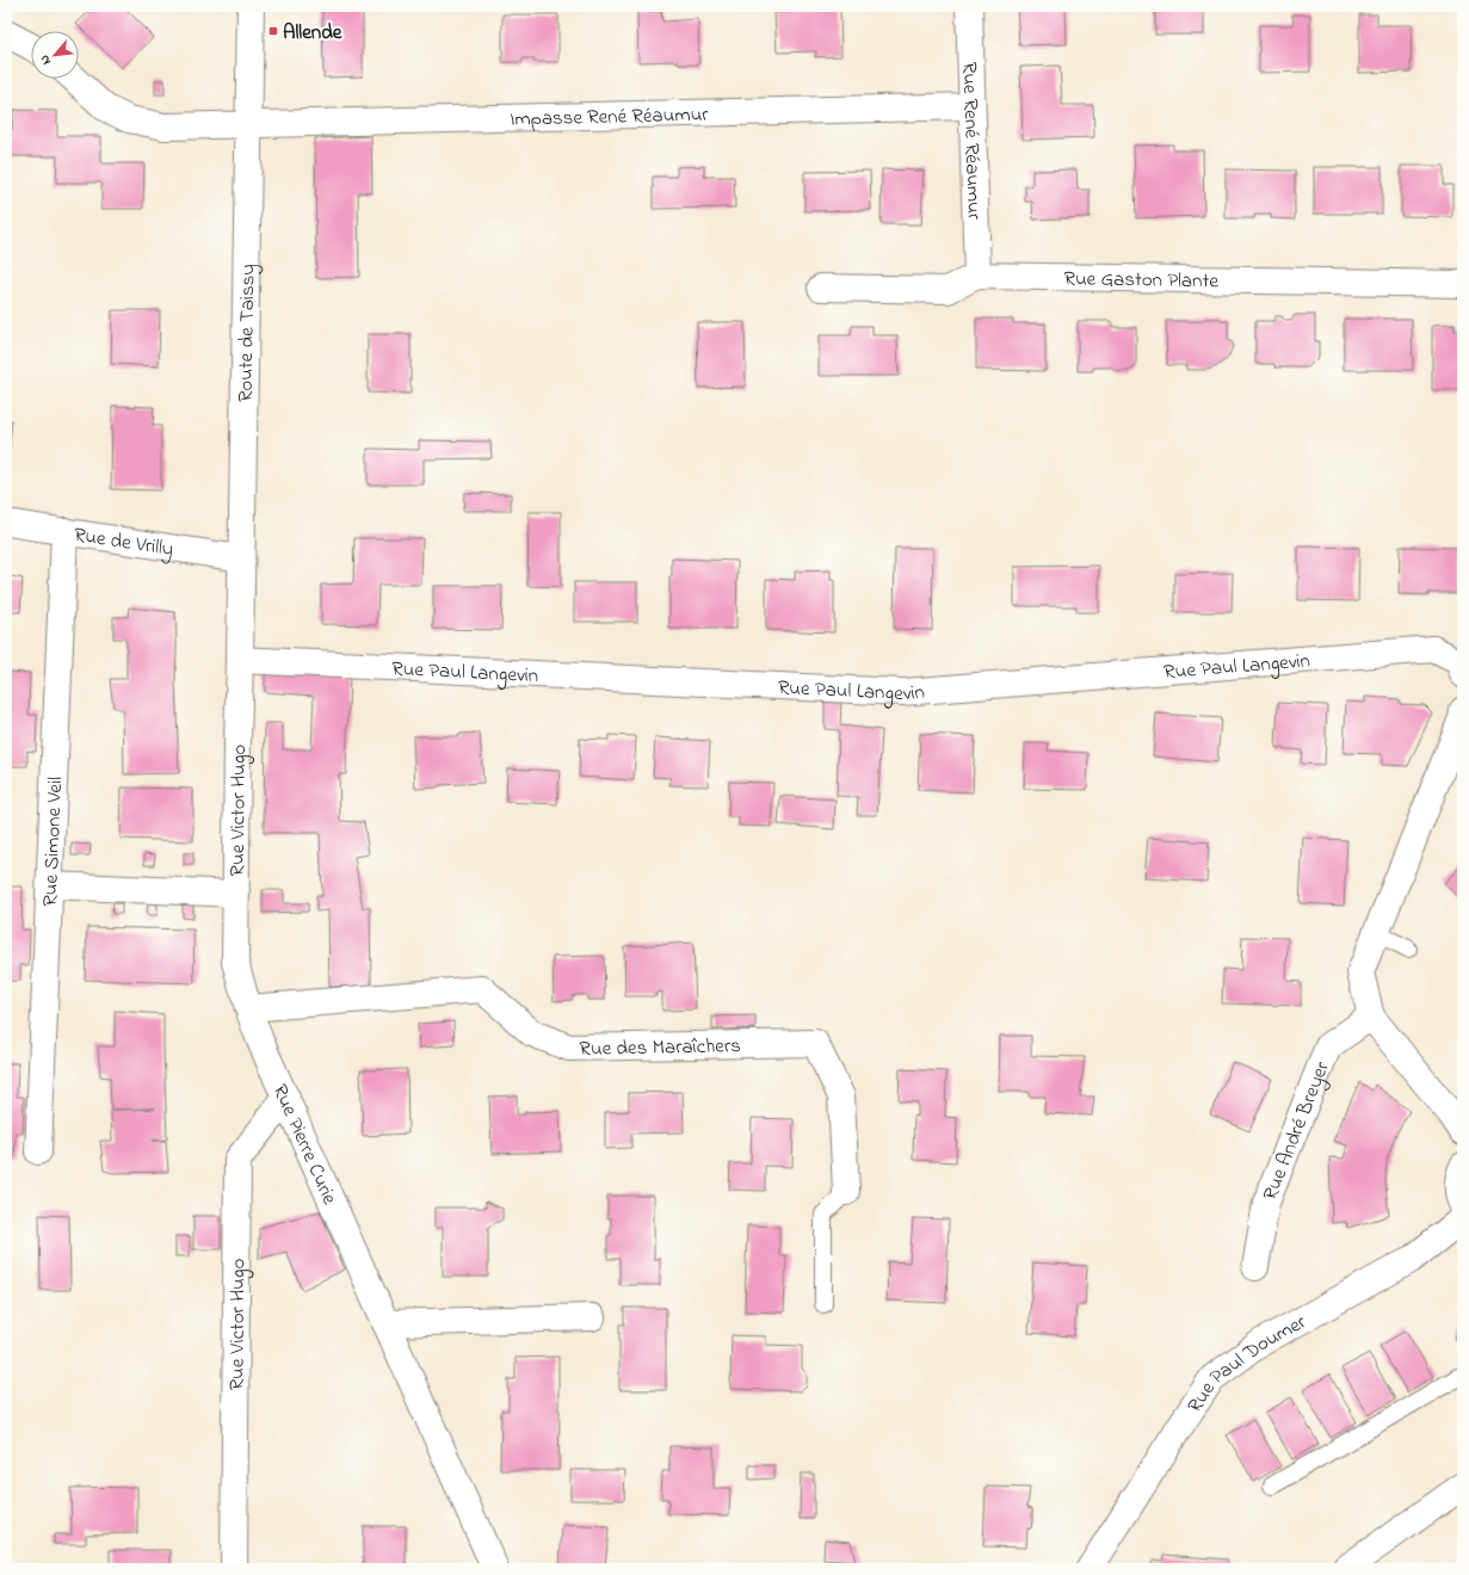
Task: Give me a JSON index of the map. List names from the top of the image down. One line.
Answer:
{"streets":{"street":["Impasse René Réaumur","Rue René Réaumur","Rue Gaston Plante","Route de Taissy","Rue de Vrilly","Rue Paul Langevin","Rue Victor Hugo","Rue Simone Veil","Rue des Maraîchers","Rue André Breyer","Rue Pierre Curie","Rue Paul Doumer"]},"crossings":[["Impasse René Réaumur","Rue René Réaumur"],["Impasse René Réaumur","Route de Taissy"],["Rue René Réaumur","Rue Gaston Plante"],["Route de Taissy","Rue de Vrilly"],["Route de Taissy","Rue Paul Langevin"],["Route de Taissy","Rue Victor Hugo"],["Rue de Vrilly","Rue Simone Veil"],["Rue Paul Langevin","Rue Victor Hugo"],["Rue Victor Hugo","Rue Pierre Curie"],["Rue des Maraîchers","Rue Pierre Curie"]],"places":{"transit":["Allende"]},"north":"bottom left"}
